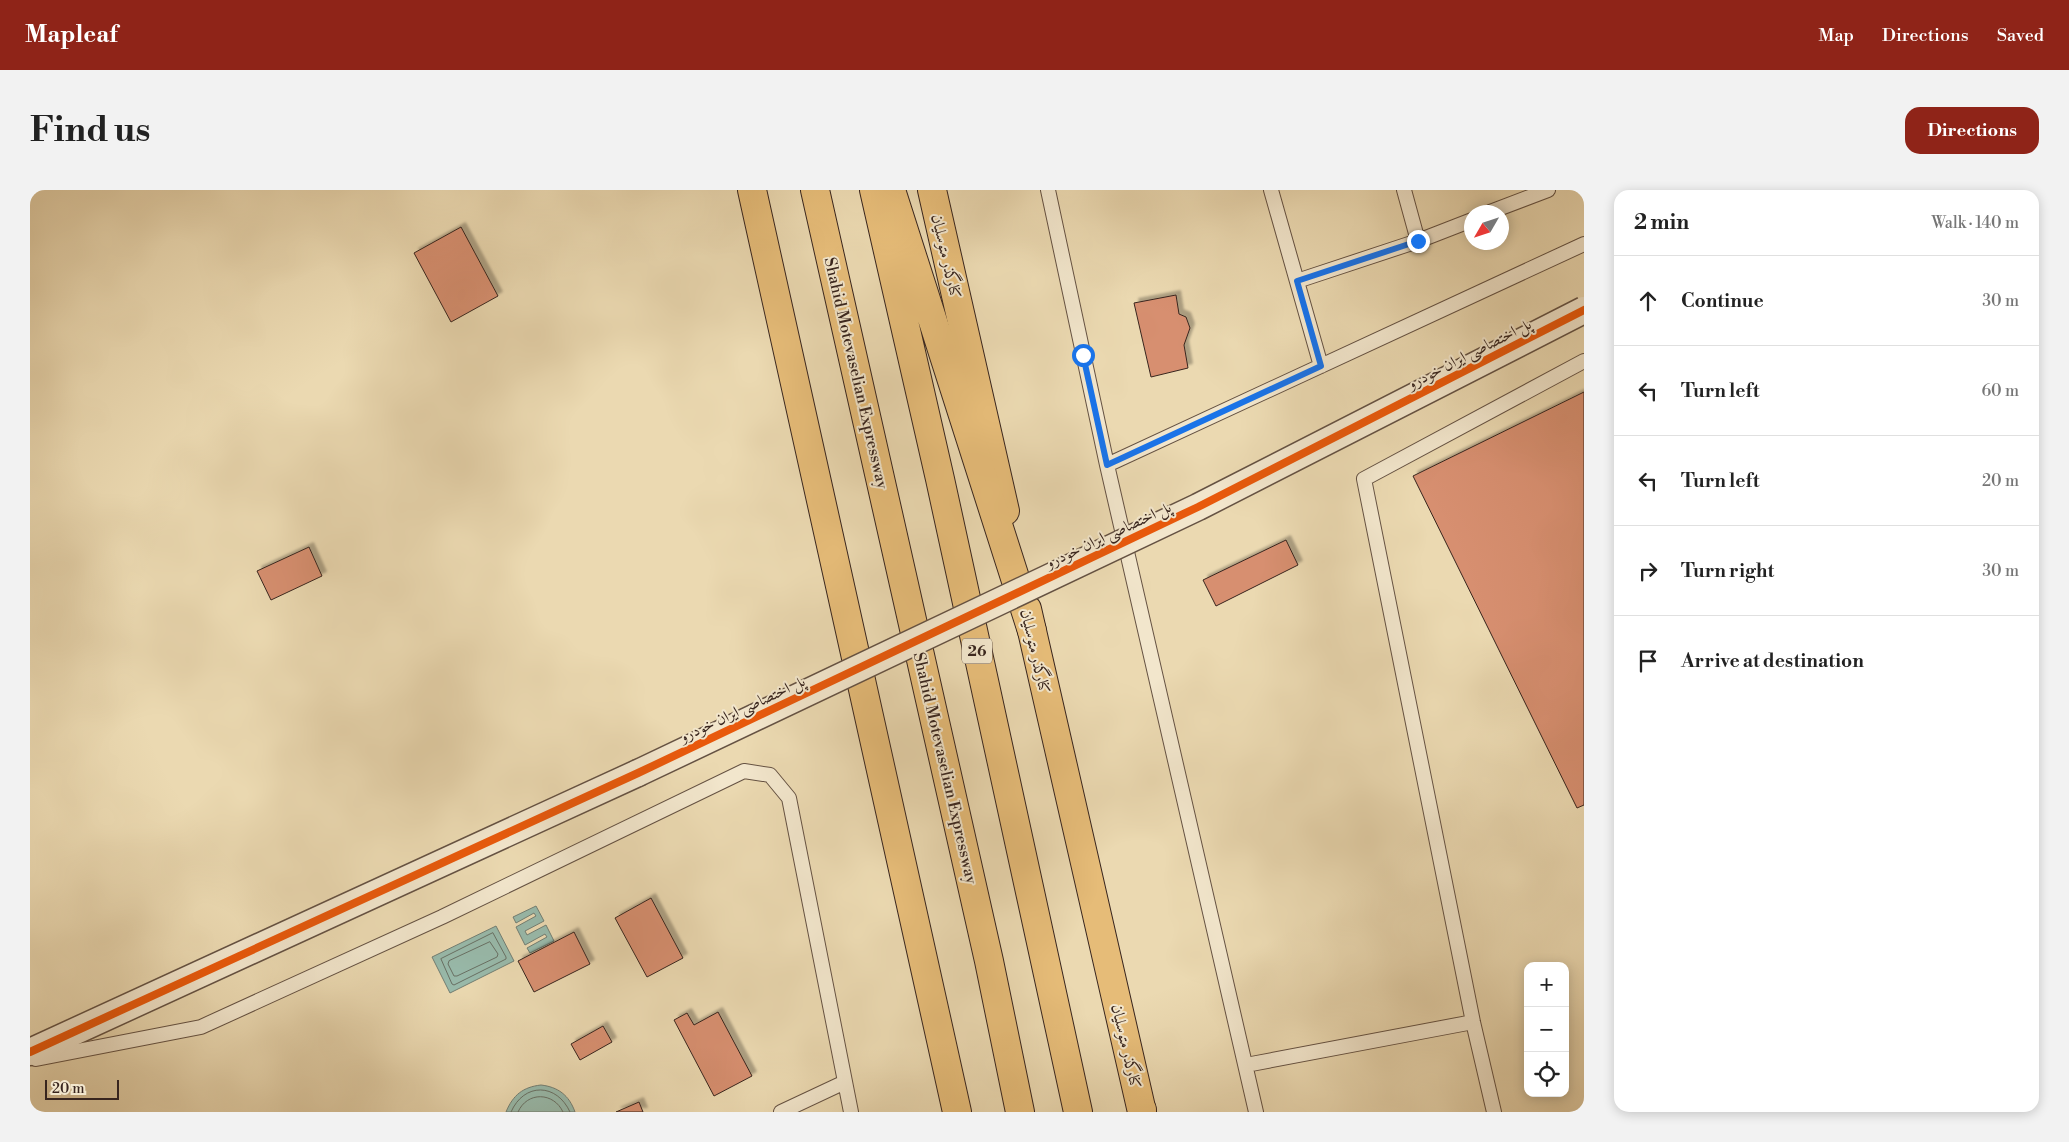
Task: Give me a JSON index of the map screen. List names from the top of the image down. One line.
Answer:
{"streets":{"main road":["کنارگذر متوسلیان","Shahid Motevaselian Expressway","26"],"street":["پل اختصاصی ایران خودرو"]},"scale_bar":"20 m","north":"bottom left","page":{"header":"Mapleaf","nav":["Map","Directions","Saved"],"buttons":"Directions","title":"Find us","heading":["2 min","Walk · 140 m"],"list":[["Continue","30 m"],["Turn left","60 m"],["Turn left","20 m"],["Turn right","30 m"],"Arrive at destination"],"map_buttons":["+","−"],"scale":"20 m"}}
